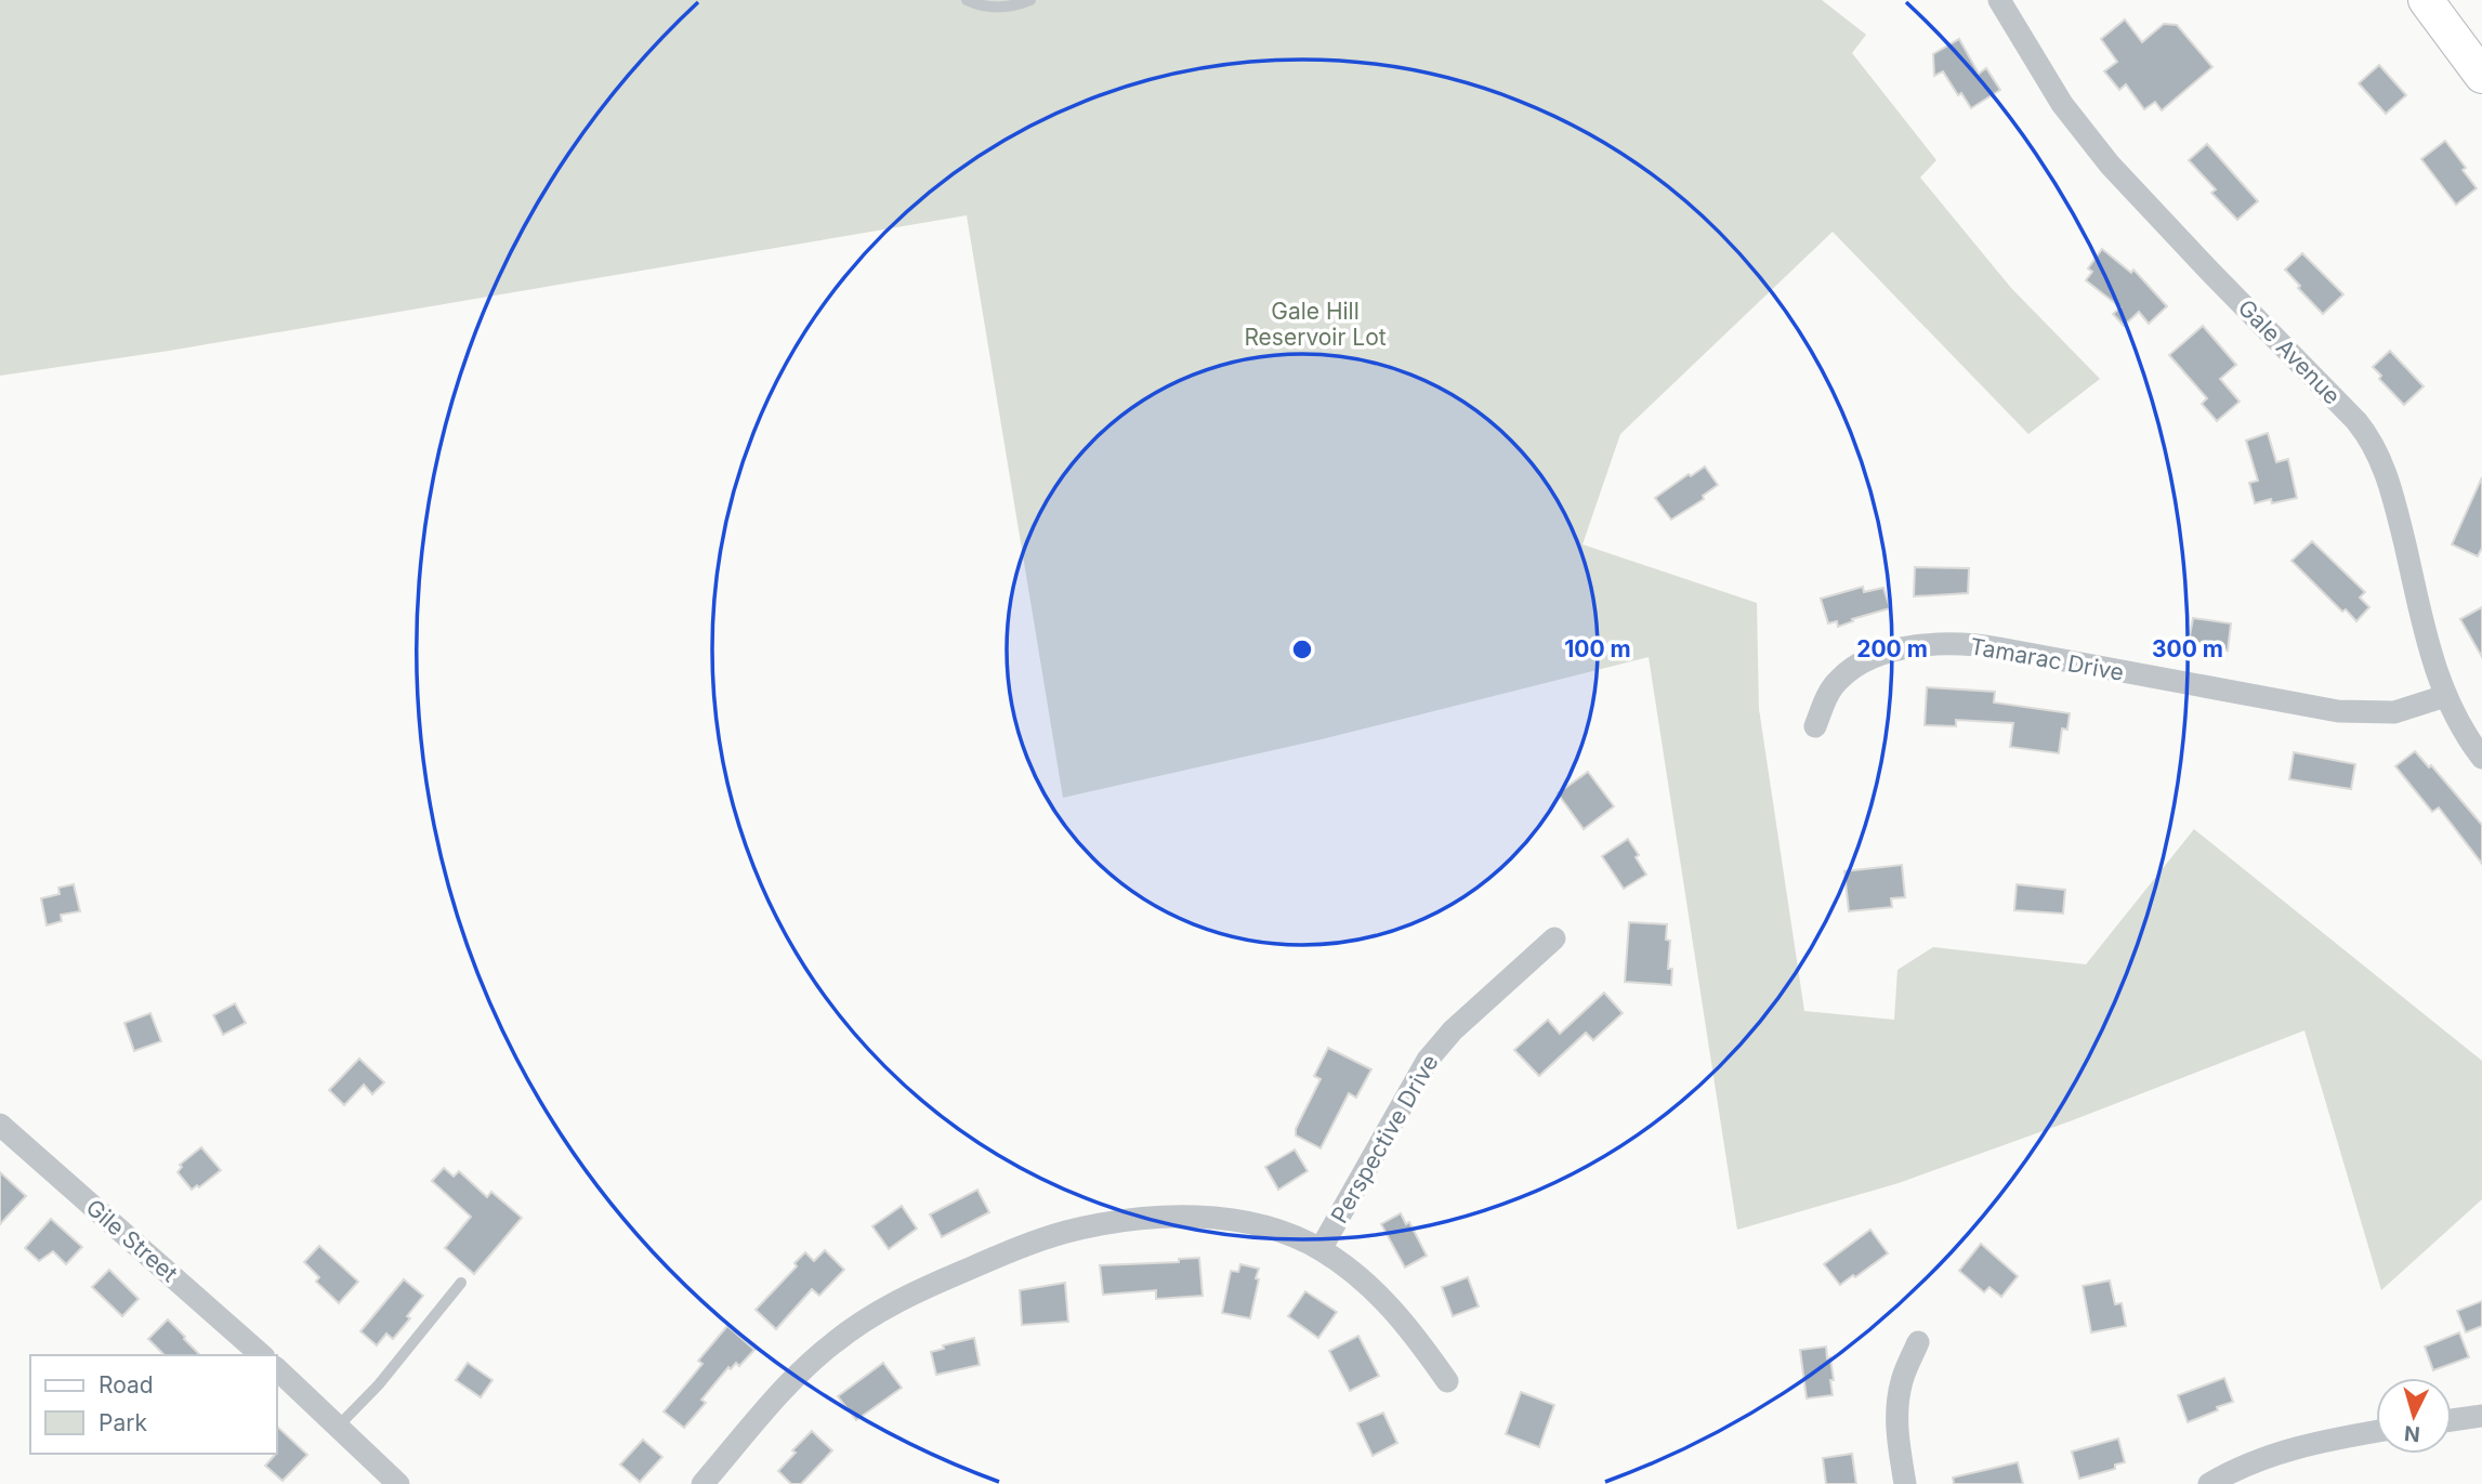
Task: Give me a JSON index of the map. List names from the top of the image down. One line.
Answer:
{"streets":{"street":["Gale Avenue","Tamarac Drive","Perspective Drive","Gile Street"]},"crossings":[["Gale Avenue","Tamarac Drive"]],"parks":["Gale Hill Reservoir Lot"],"legend":["Road","Park"],"north":"bottom","rings":["100 m","200 m","300 m"]}
